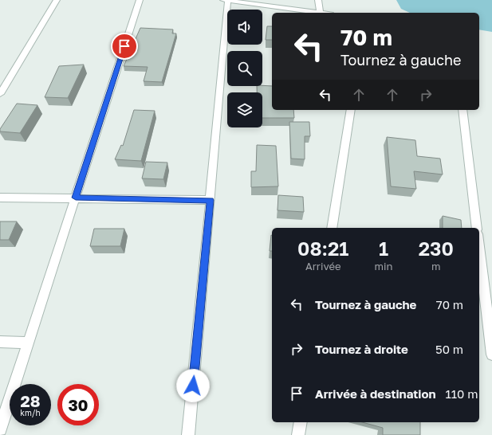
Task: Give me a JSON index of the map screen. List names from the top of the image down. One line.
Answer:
{"page":{"turn":["70 m","Tournez à gauche"],"eta":["08:21","Arrivée","1","min","230","m"],"list":[{"name":"Tournez à gauche","value":"70 m"},{"name":"Tournez à droite","value":"50 m"},{"name":"Arrivée à destination","value":"110 m"}],"speed":"28 km/h","limit":"30"}}
